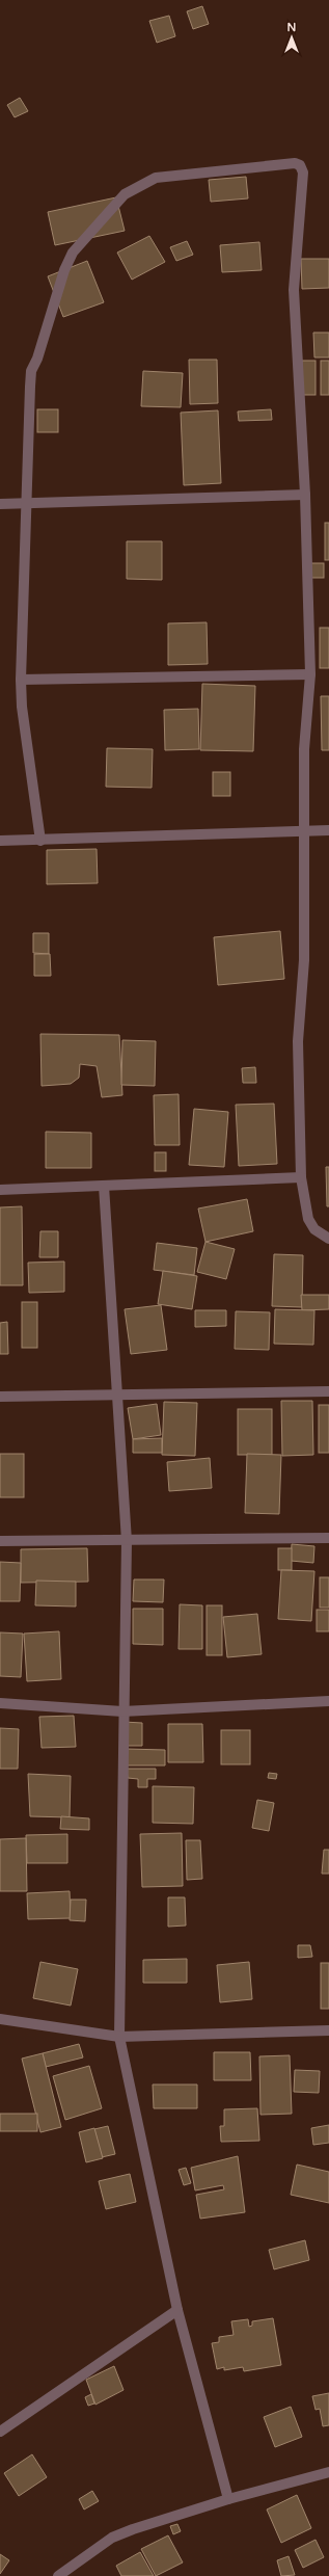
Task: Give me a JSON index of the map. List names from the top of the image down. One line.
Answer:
{"north":"top"}
